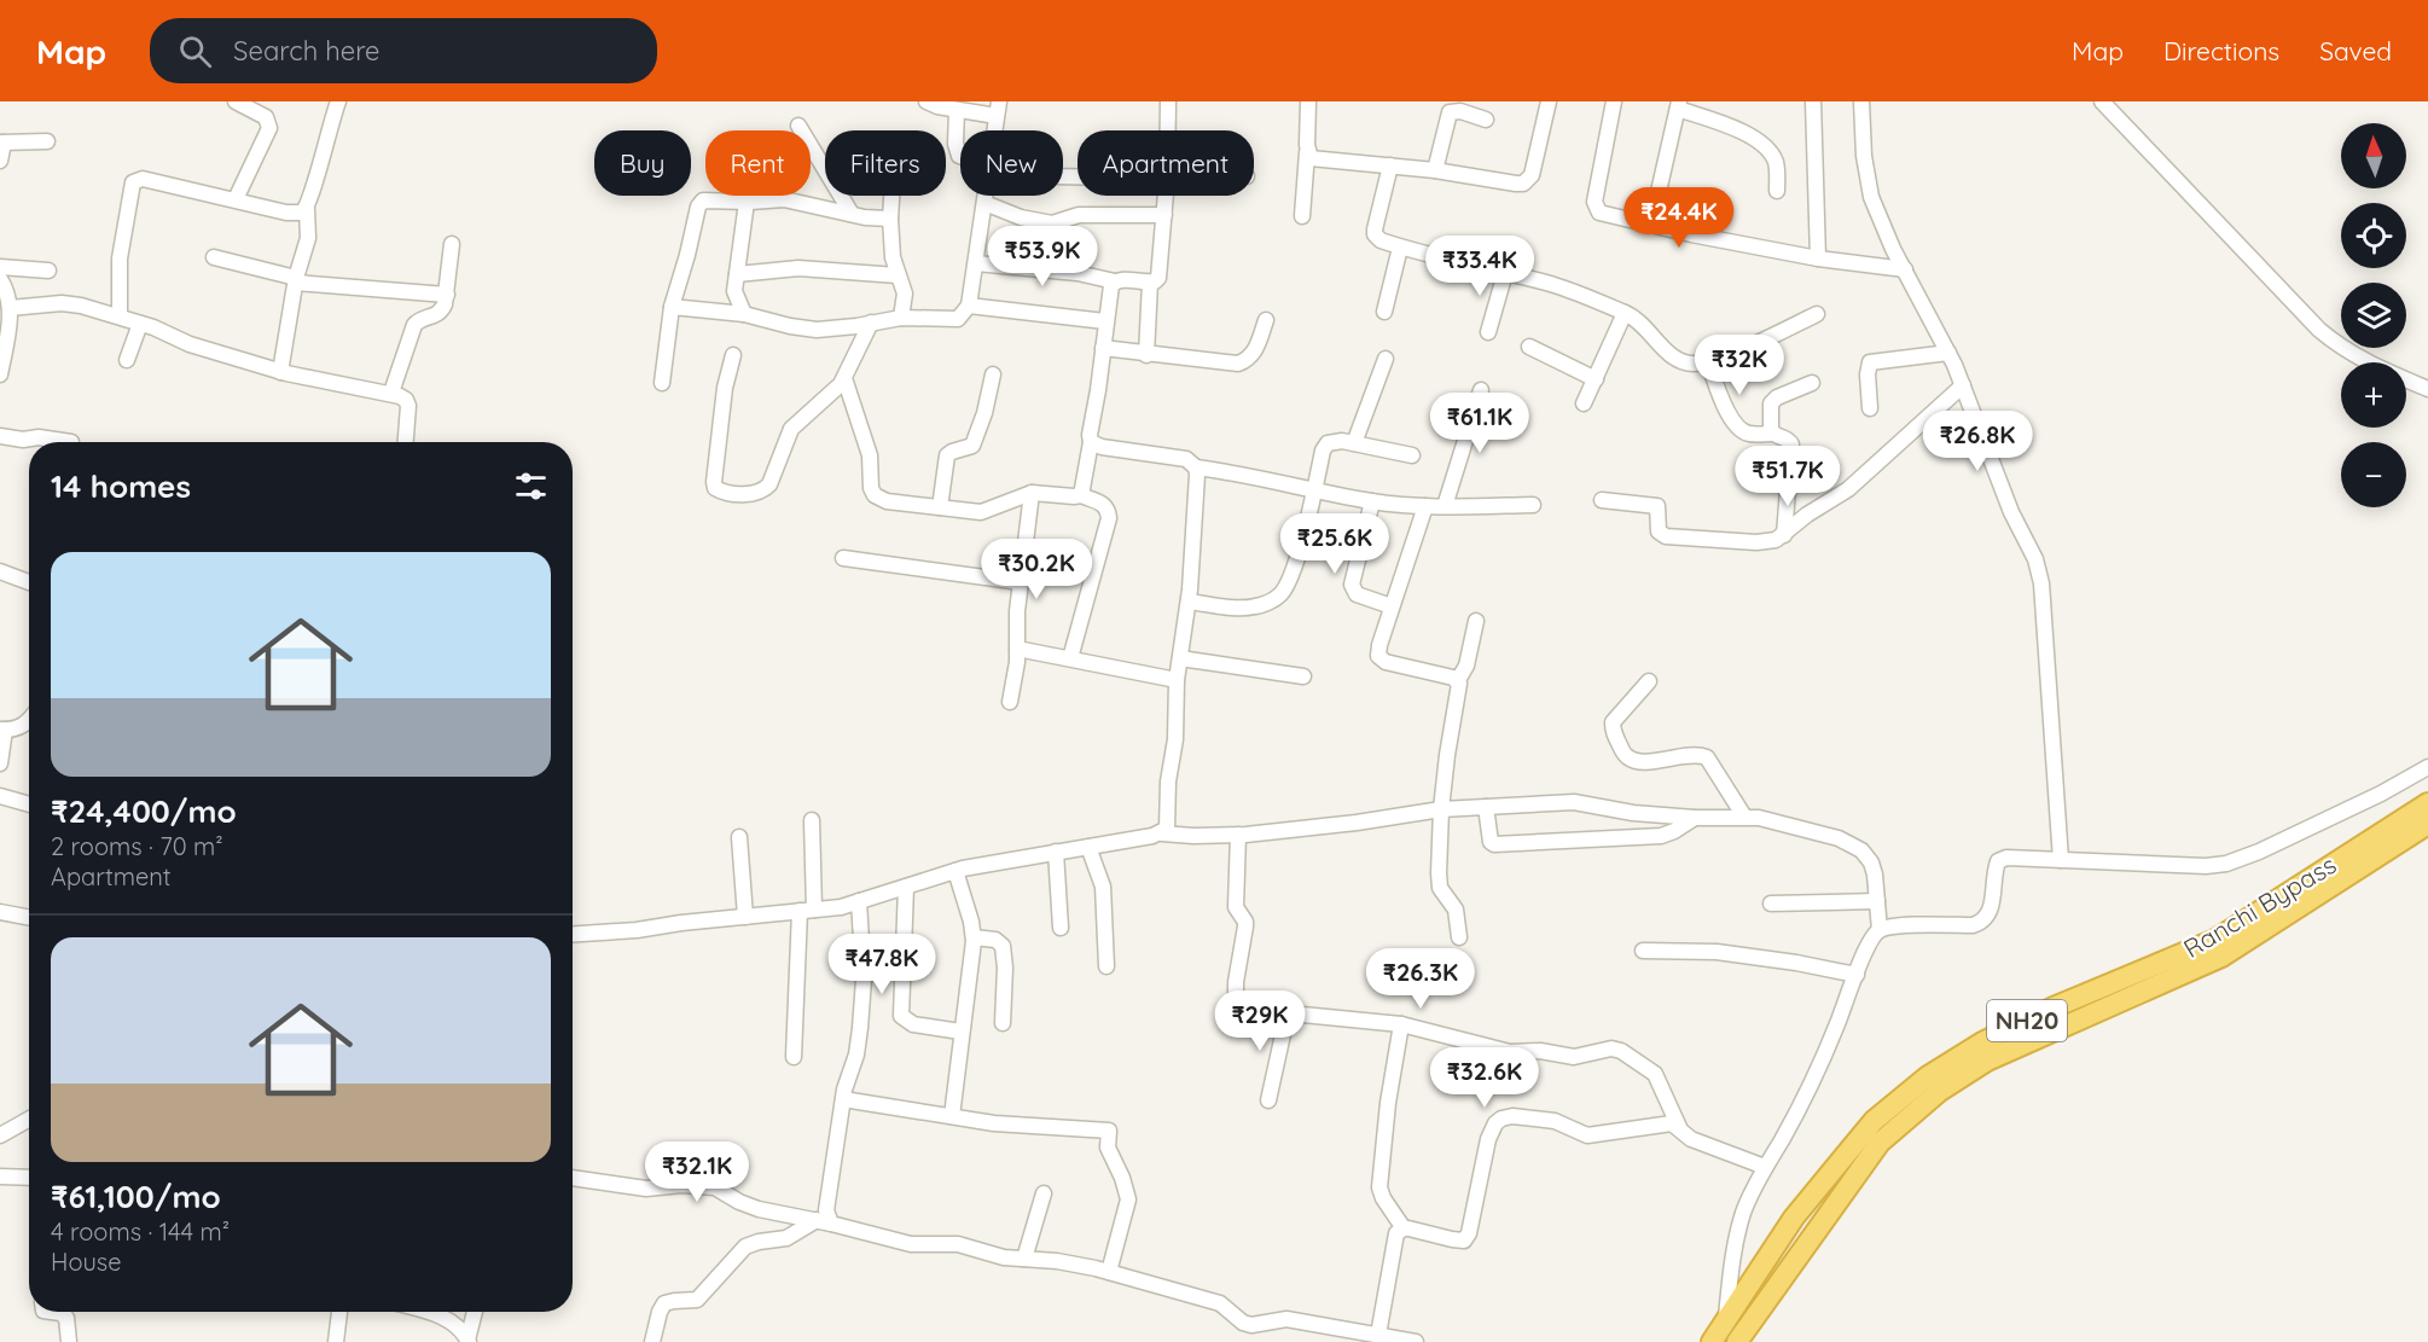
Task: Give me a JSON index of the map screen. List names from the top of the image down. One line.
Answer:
{"streets":{"highway":["Ranchi Bypass","NH20"]},"north":"top","page":{"header":"Map","search":"Search here","nav":["Map","Directions","Saved"],"map_buttons":["+","−"],"chip":["Buy","Rent","Filters","New","Apartment"],"price":["₹24.4K","₹53.9K","₹33.4K","₹32K","₹61.1K","₹26.8K","₹51.7K","₹25.6K","₹30.2K","₹47.8K","₹26.3K","₹29K","₹32.6K","₹32.1K"],"heading":"14 homes","list":[{"name":"₹24,400/mo","note":"2 rooms · 70 m² · Apartment"},{"name":"₹61,100/mo","note":"4 rooms · 144 m² · House"}]}}
